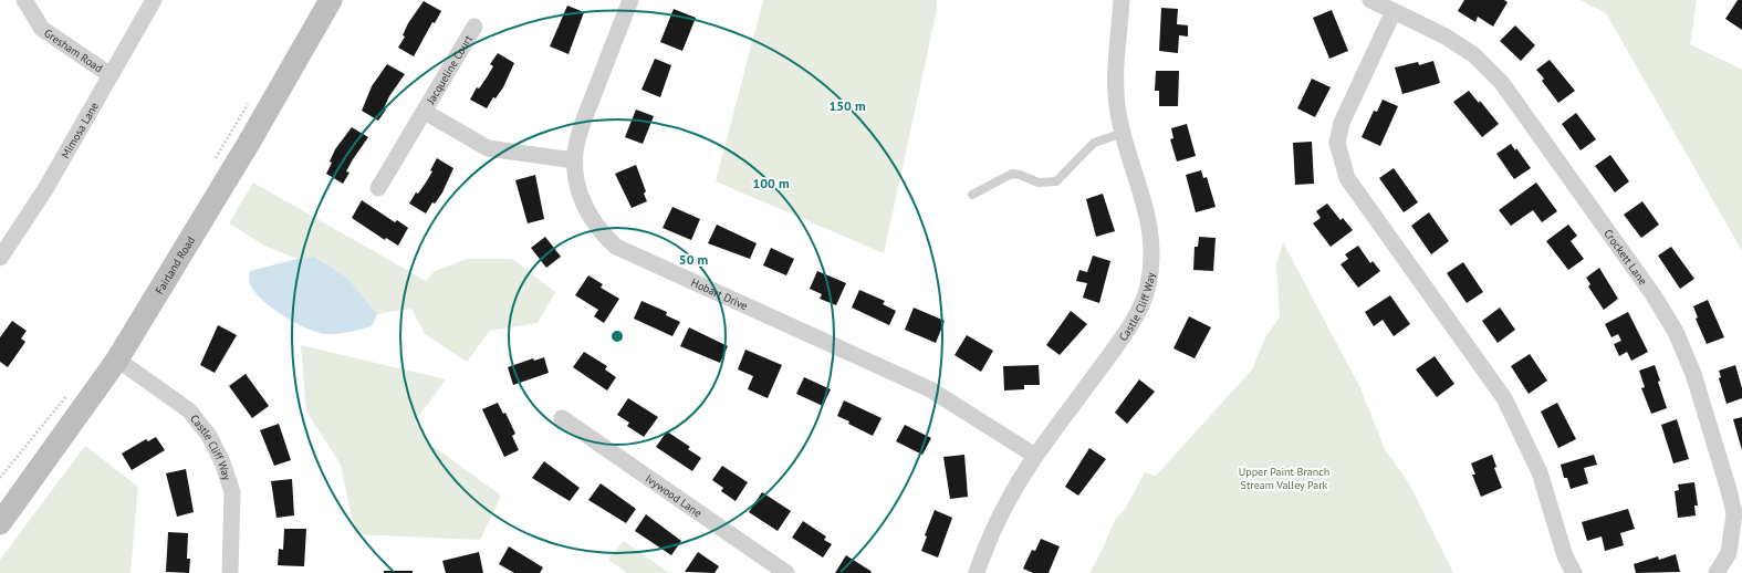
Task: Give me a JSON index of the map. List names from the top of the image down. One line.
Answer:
{"streets":{"main road":["Fairland Road"],"street":["Gresham Road","Jacqueline Court","Mimosa Lane","Crockett Lane","Hobart Drive","Castle Cliff Way","Ivywood Lane"]},"crossings":[["Gresham Road","Mimosa Lane"],["Jacqueline Court","Hobart Drive"],["Fairland Road","Castle Cliff Way"],["Hobart Drive","Castle Cliff Way"]],"parks":["Upper Paint Branch Stream Valley Park"],"rings":["150 m","100 m","50 m"]}
